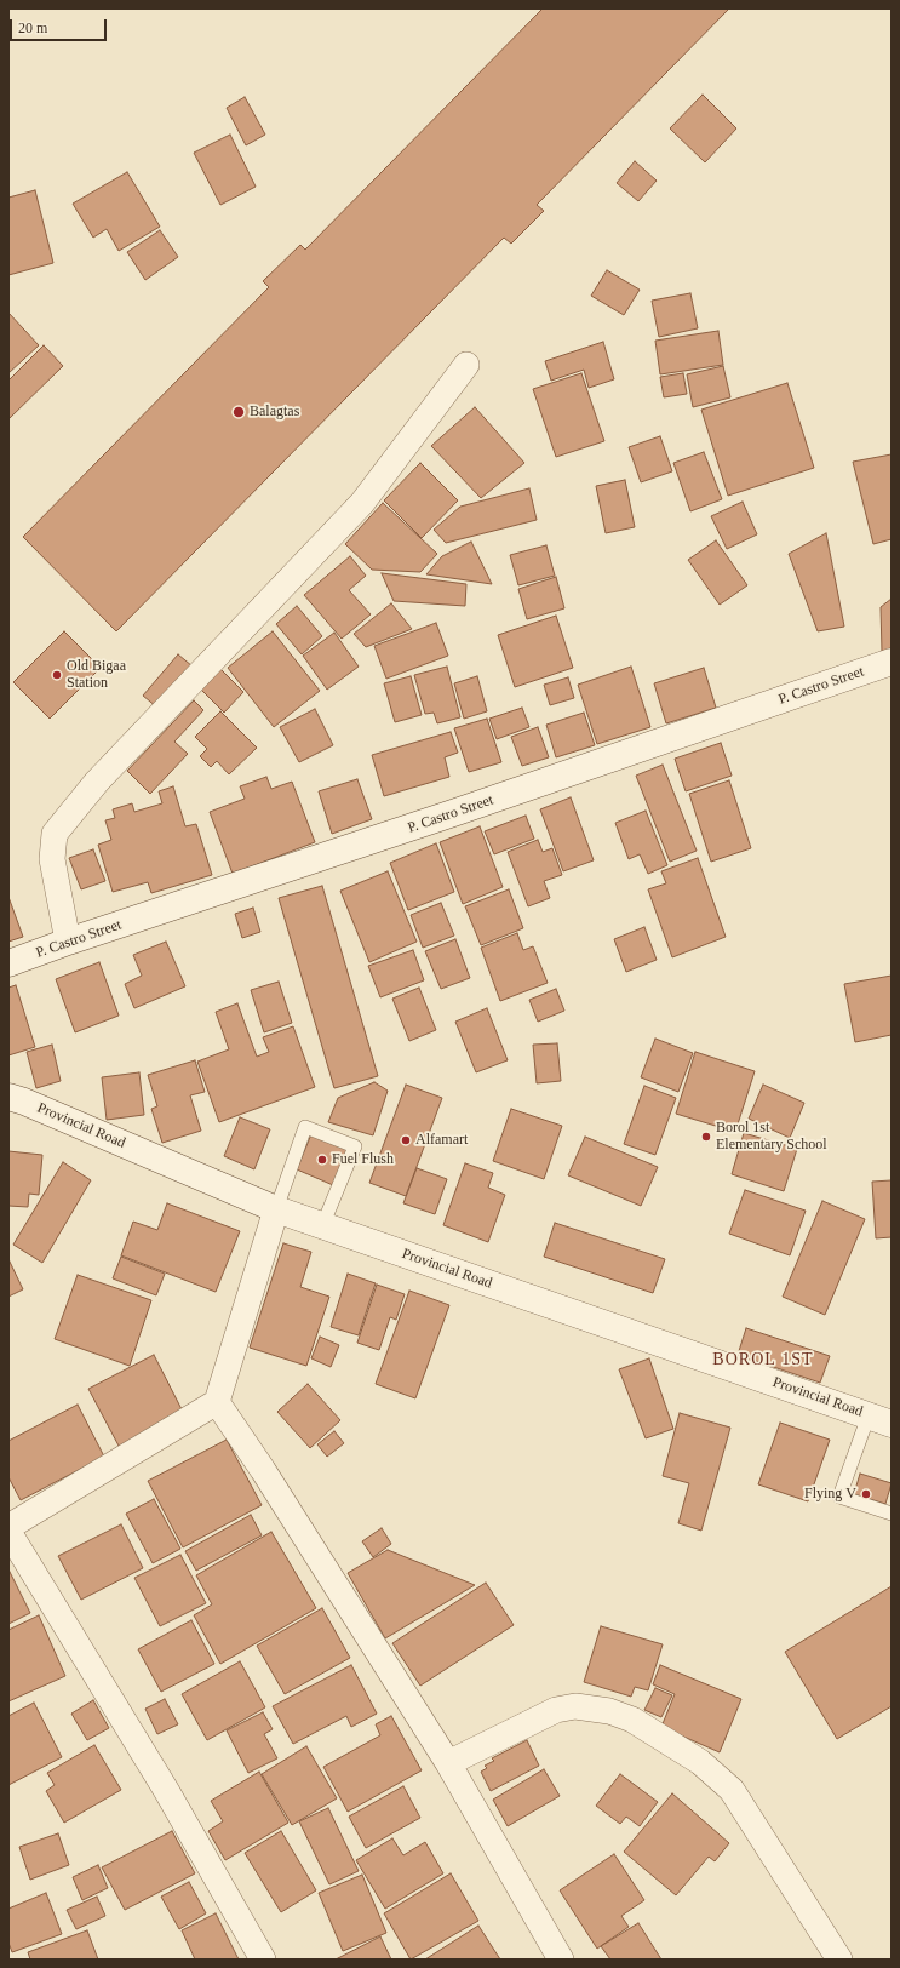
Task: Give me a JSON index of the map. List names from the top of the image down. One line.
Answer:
{"streets":{"main road":["P. Castro Street","Provincial Road"]},"districts":["BOROL 1ST"],"places":["Balagtas","Old Bigaa Station","Borol 1st Elementary School","Alfamart","Fuel Flush","Flying V"],"scale_bar":"20 m"}
